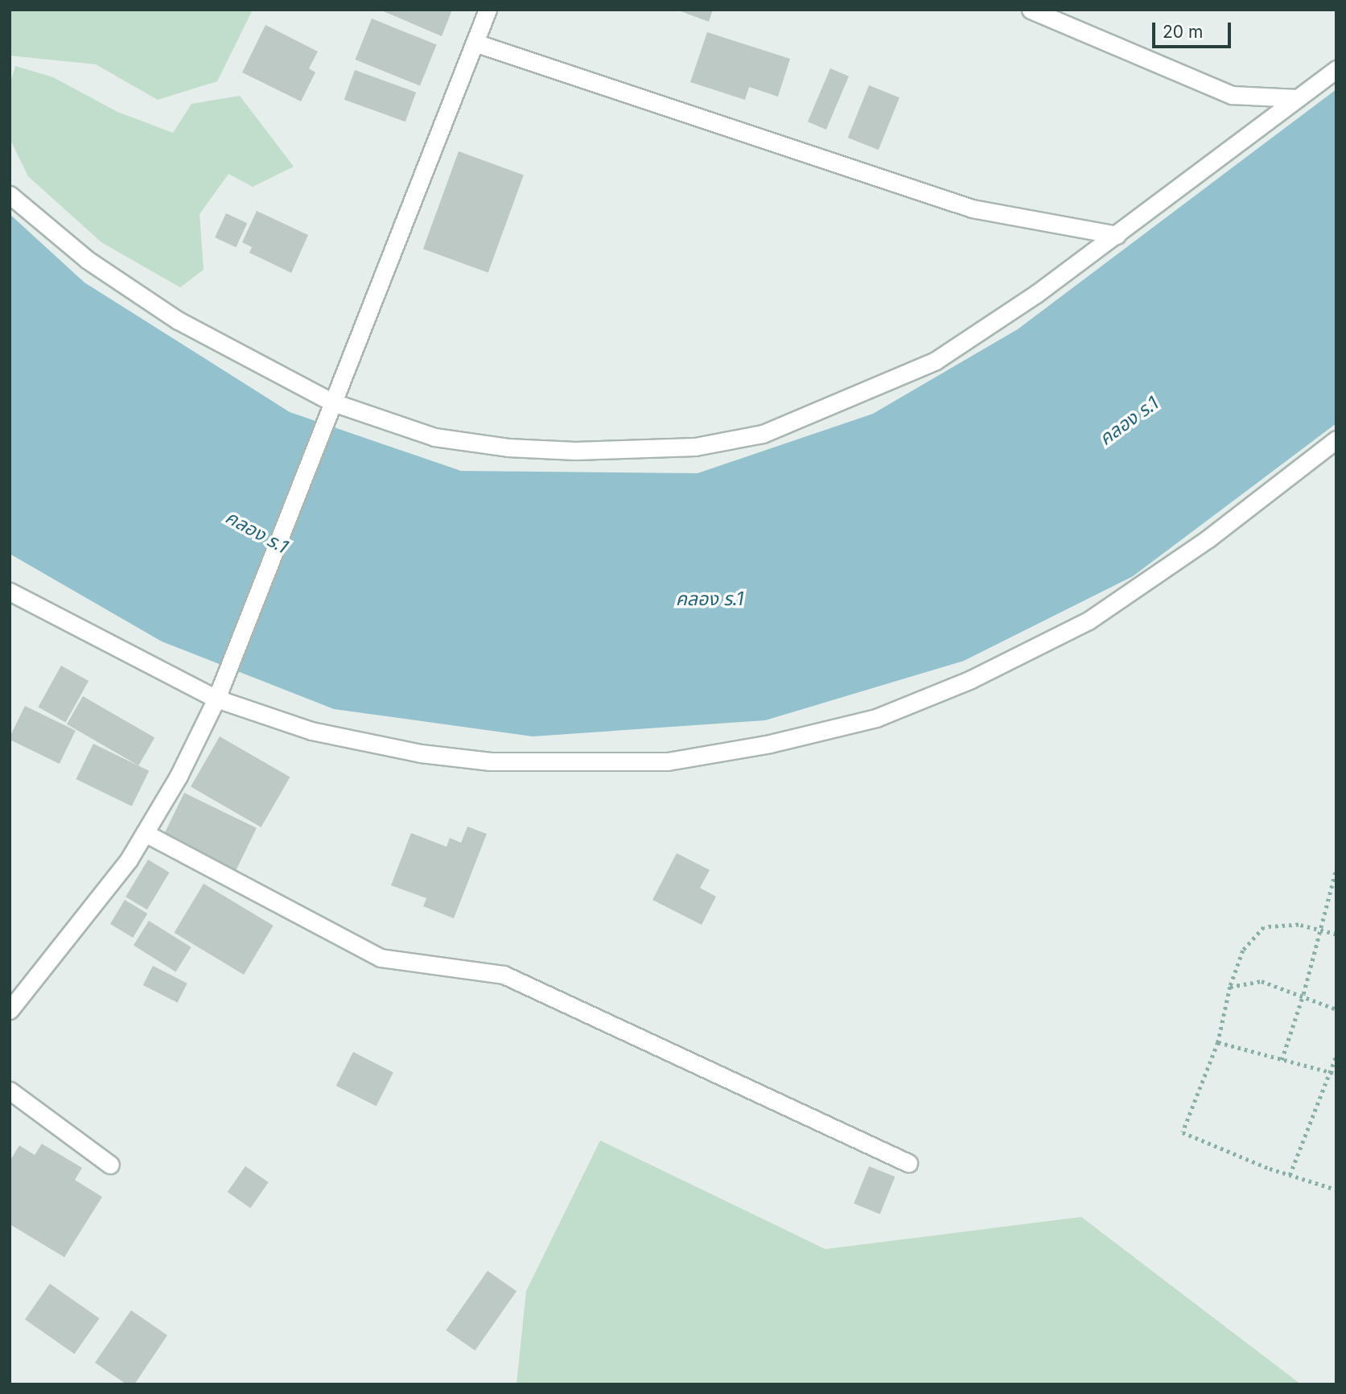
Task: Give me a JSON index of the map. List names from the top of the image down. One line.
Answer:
{"water":["คลอง ร.1"],"scale_bar":"20 m"}
